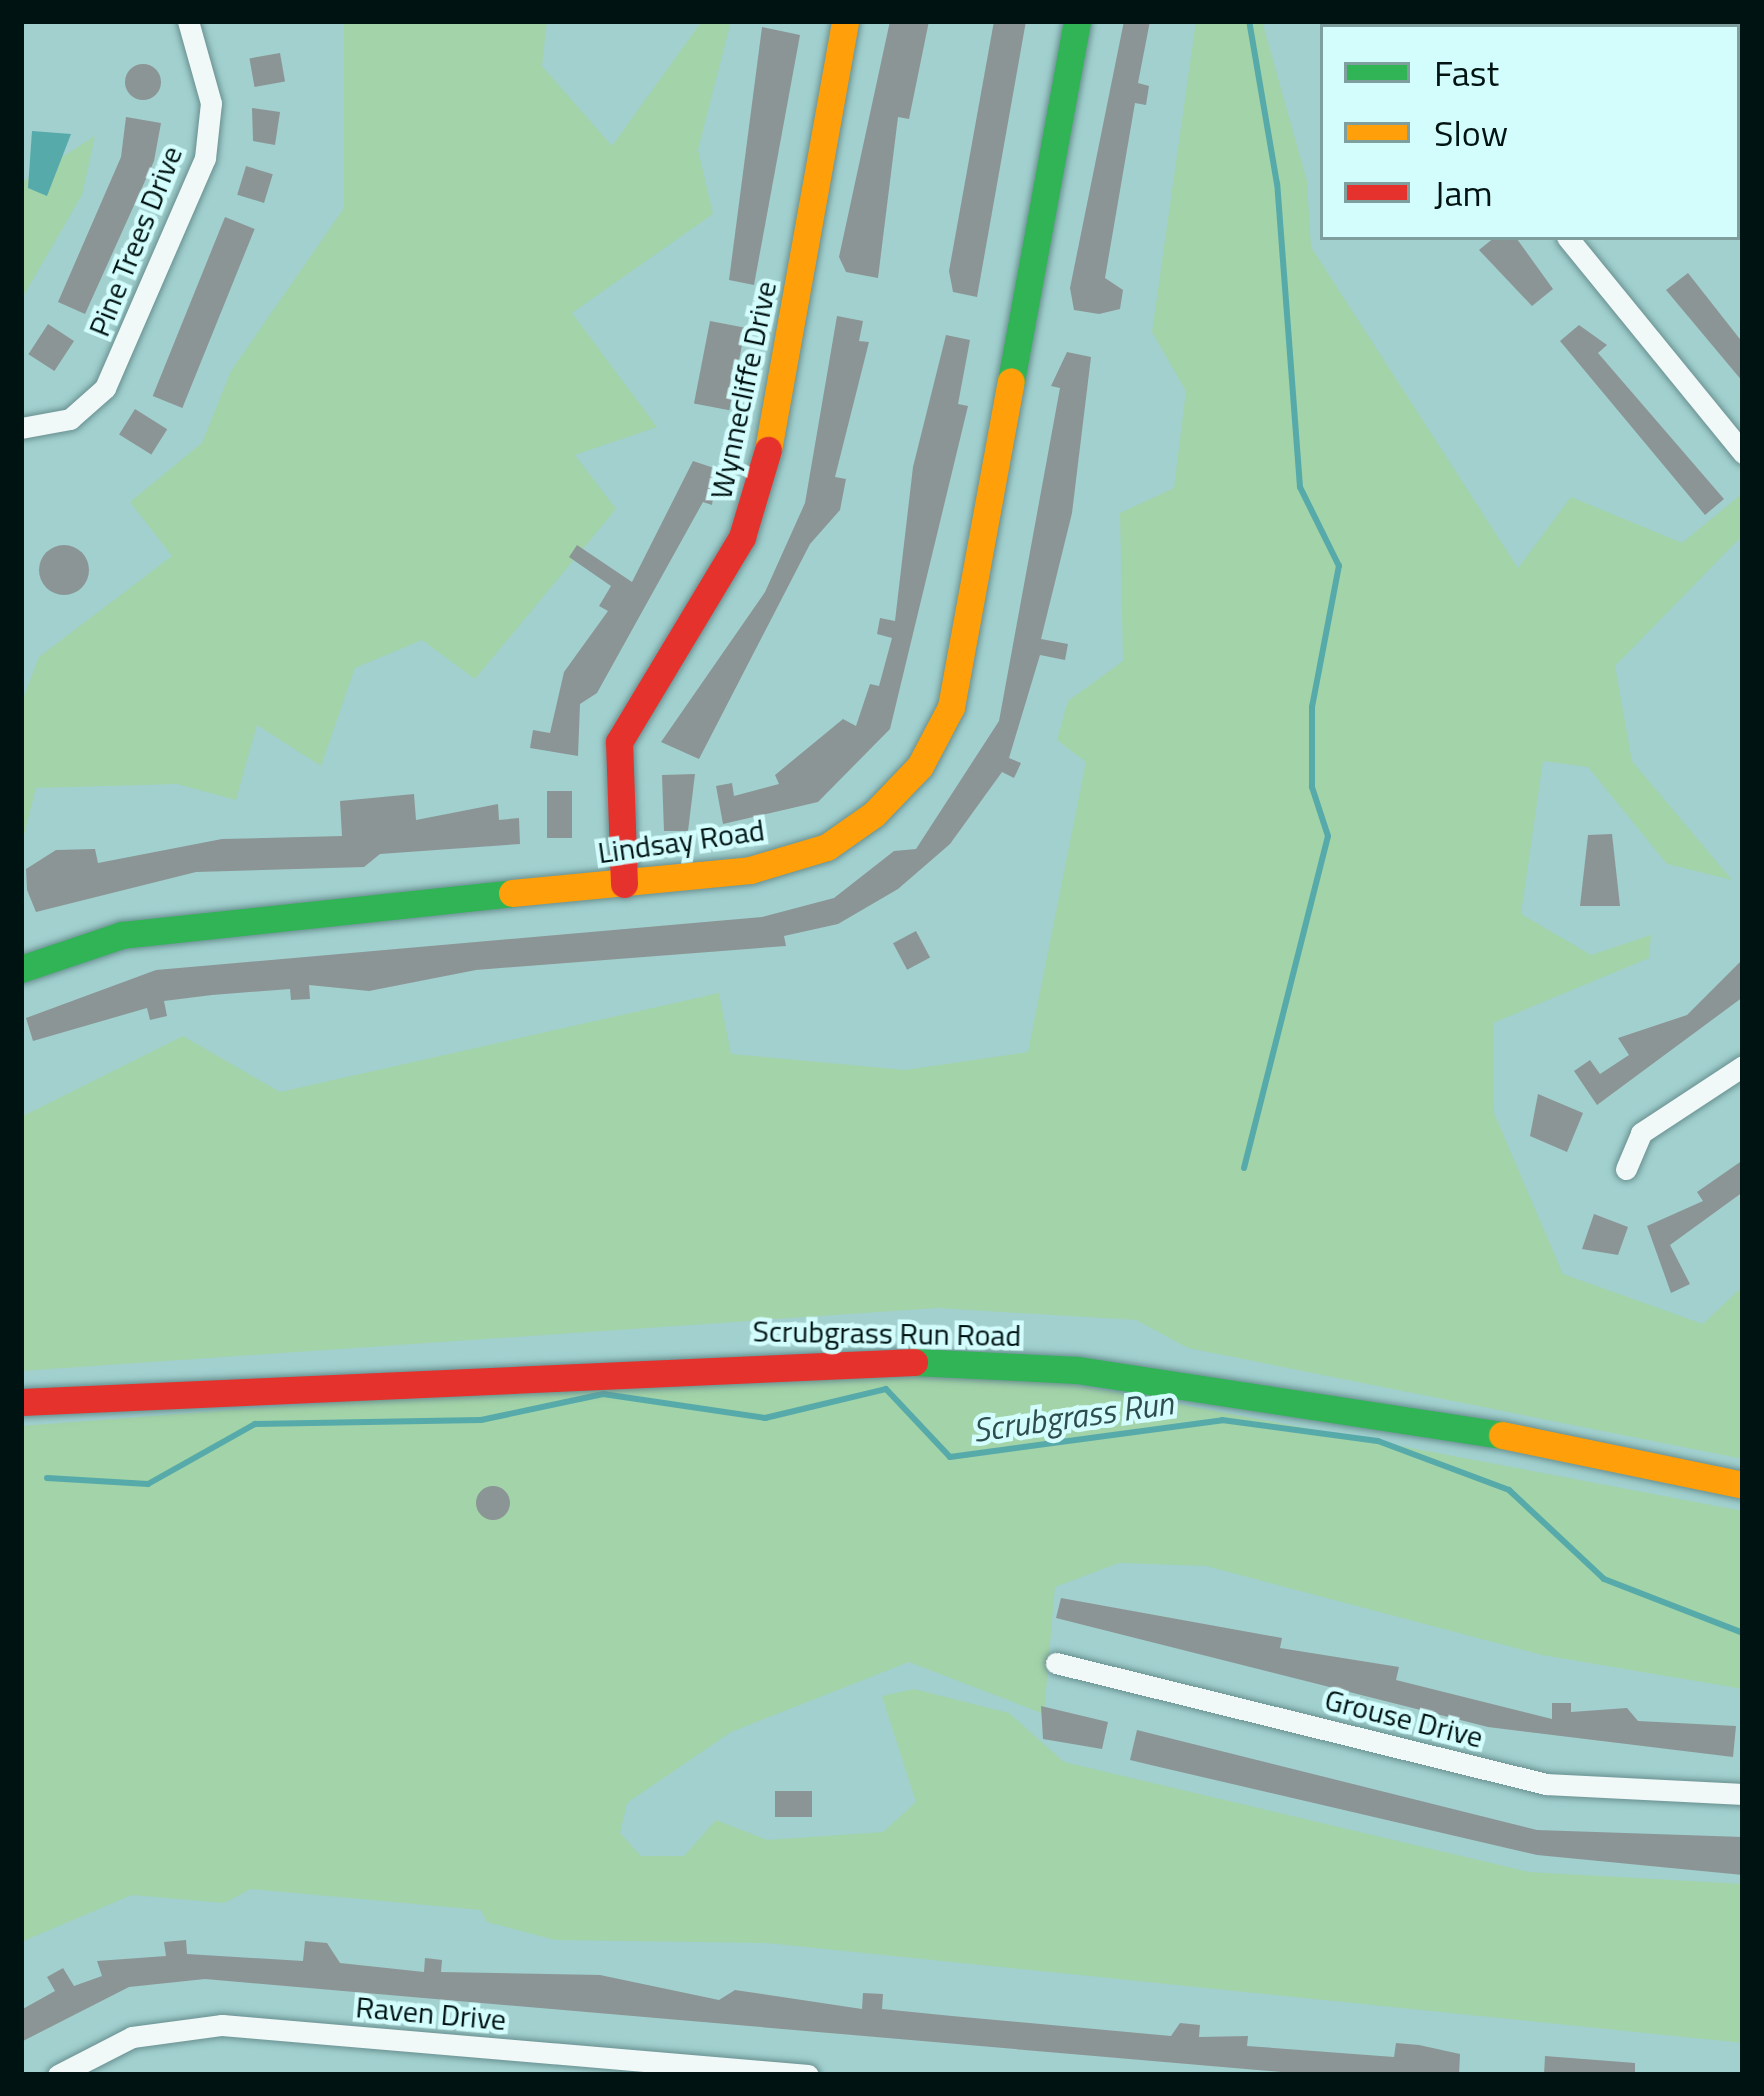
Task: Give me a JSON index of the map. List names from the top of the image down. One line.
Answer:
{"streets":{"street":["Pine Trees Drive","Wynnecliffe Drive","Lindsay Road","Scrubgrass Run Road","Grouse Drive","Raven Drive"]},"crossings":[["Wynnecliffe Drive","Lindsay Road"]],"water":["Scrubgrass Run"],"legend":["Fast","Slow","Jam"]}
